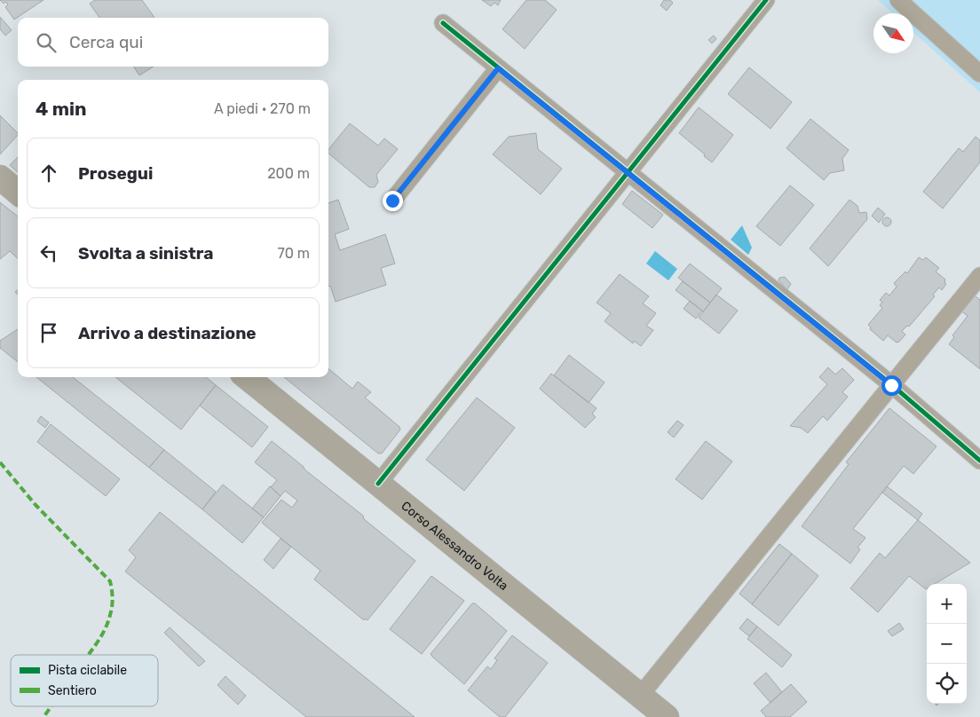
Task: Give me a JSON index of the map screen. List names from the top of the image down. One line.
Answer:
{"streets":{"main road":["Corso Alessandro Volta"]},"legend":["Pista ciclabile","Sentiero"],"north":"bottom right","page":{"search":"Cerca qui","heading":["4 min","A piedi · 270 m"],"list":[["Prosegui","200 m"],["Svolta a sinistra","70 m"],"Arrivo a destinazione"],"map_buttons":["+","−"]}}
